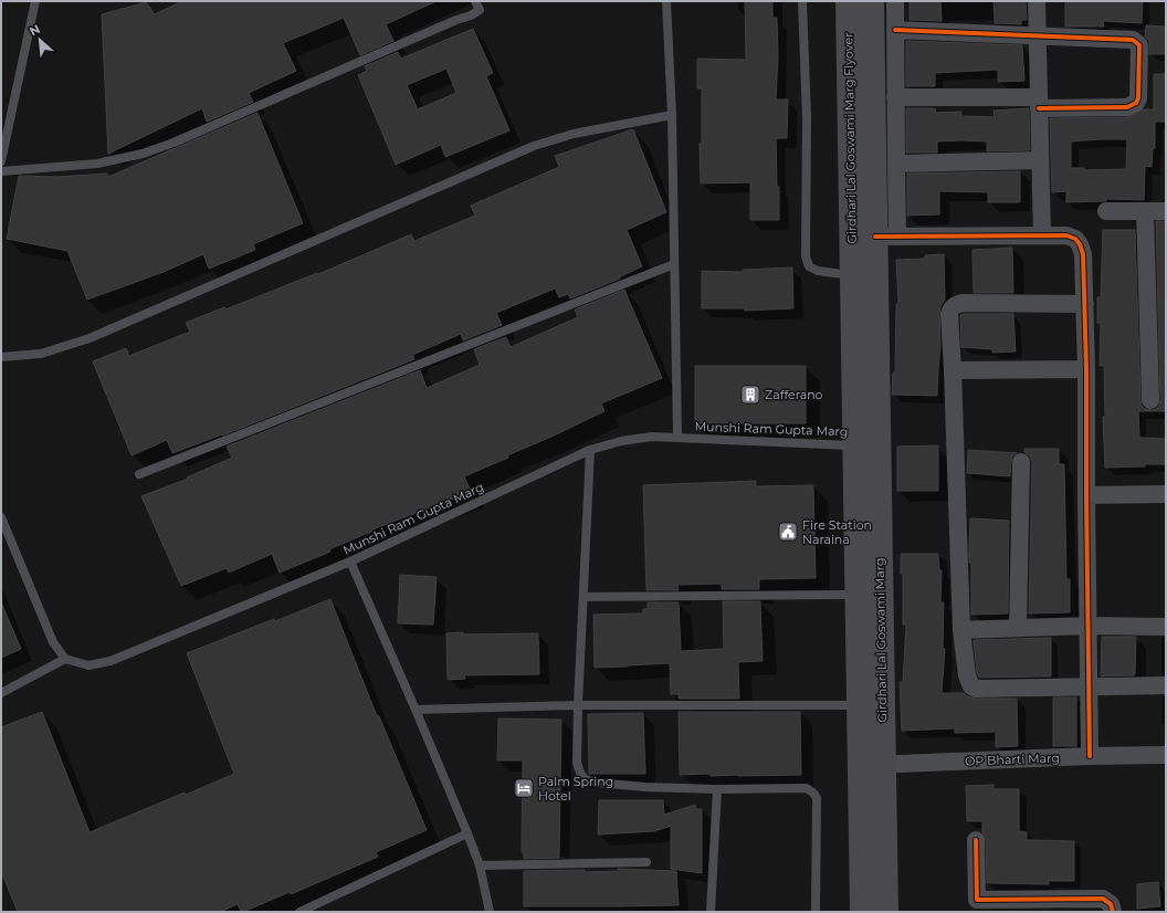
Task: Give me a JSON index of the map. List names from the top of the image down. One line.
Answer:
{"streets":{"main road":["Girdhari Lal Goswami Marg Flyover","Girdhari Lal Goswami Marg"],"street":["OP Bharti Marg"],"lane":["Munshi Ram Gupta Marg"]},"crossings":[["Girdhari Lal Goswami Marg Flyover","Girdhari Lal Goswami Marg"],["Munshi Ram Gupta Marg","Girdhari Lal Goswami Marg"],["Girdhari Lal Goswami Marg","OP Bharti Marg"]],"places":{"building":["Zafferano"],"public building":["Fire Station Naraina"],"hotel":["Palm Spring Hotel"]},"north":"top left"}
